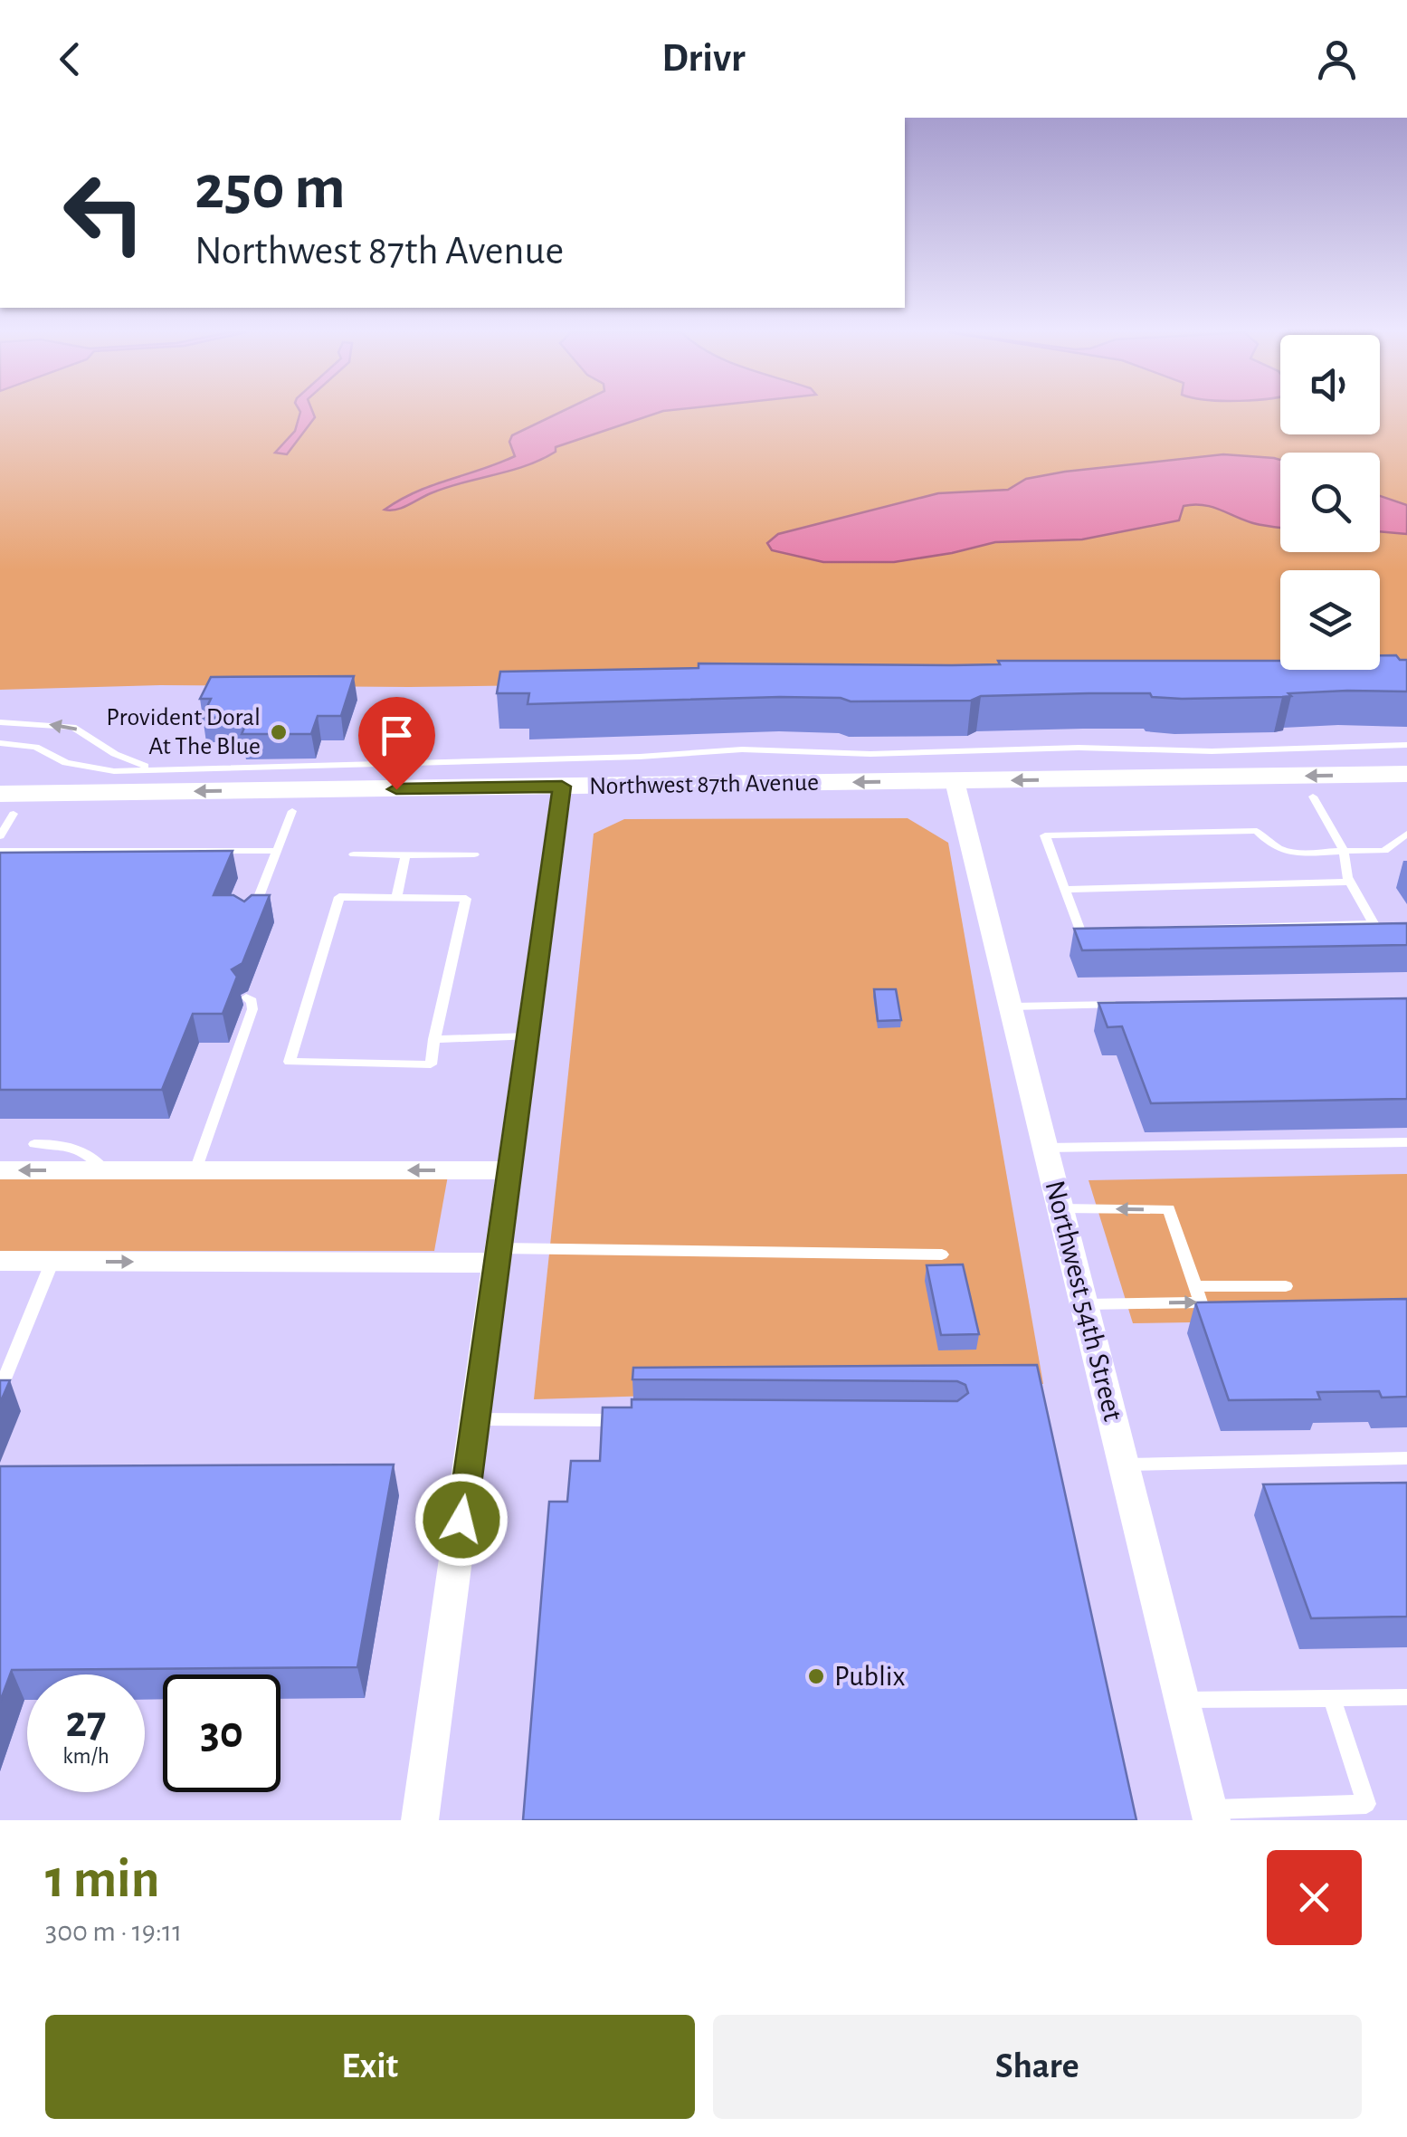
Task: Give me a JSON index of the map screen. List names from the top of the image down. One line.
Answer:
{"streets":{"main road":["Northwest 87th Avenue"],"street":["Northwest 54th Street"]},"crossings":[["Northwest 87th Avenue","Northwest 54th Street"]],"places":["Provident Doral At The Blue","Publix"],"page":{"header":"Drivr","turn":["250 m","Northwest 87th Avenue"],"speed":"27 km/h","limit":"30","heading":["1 min","300 m · 19:11"],"buttons":["Exit","Share"]}}
